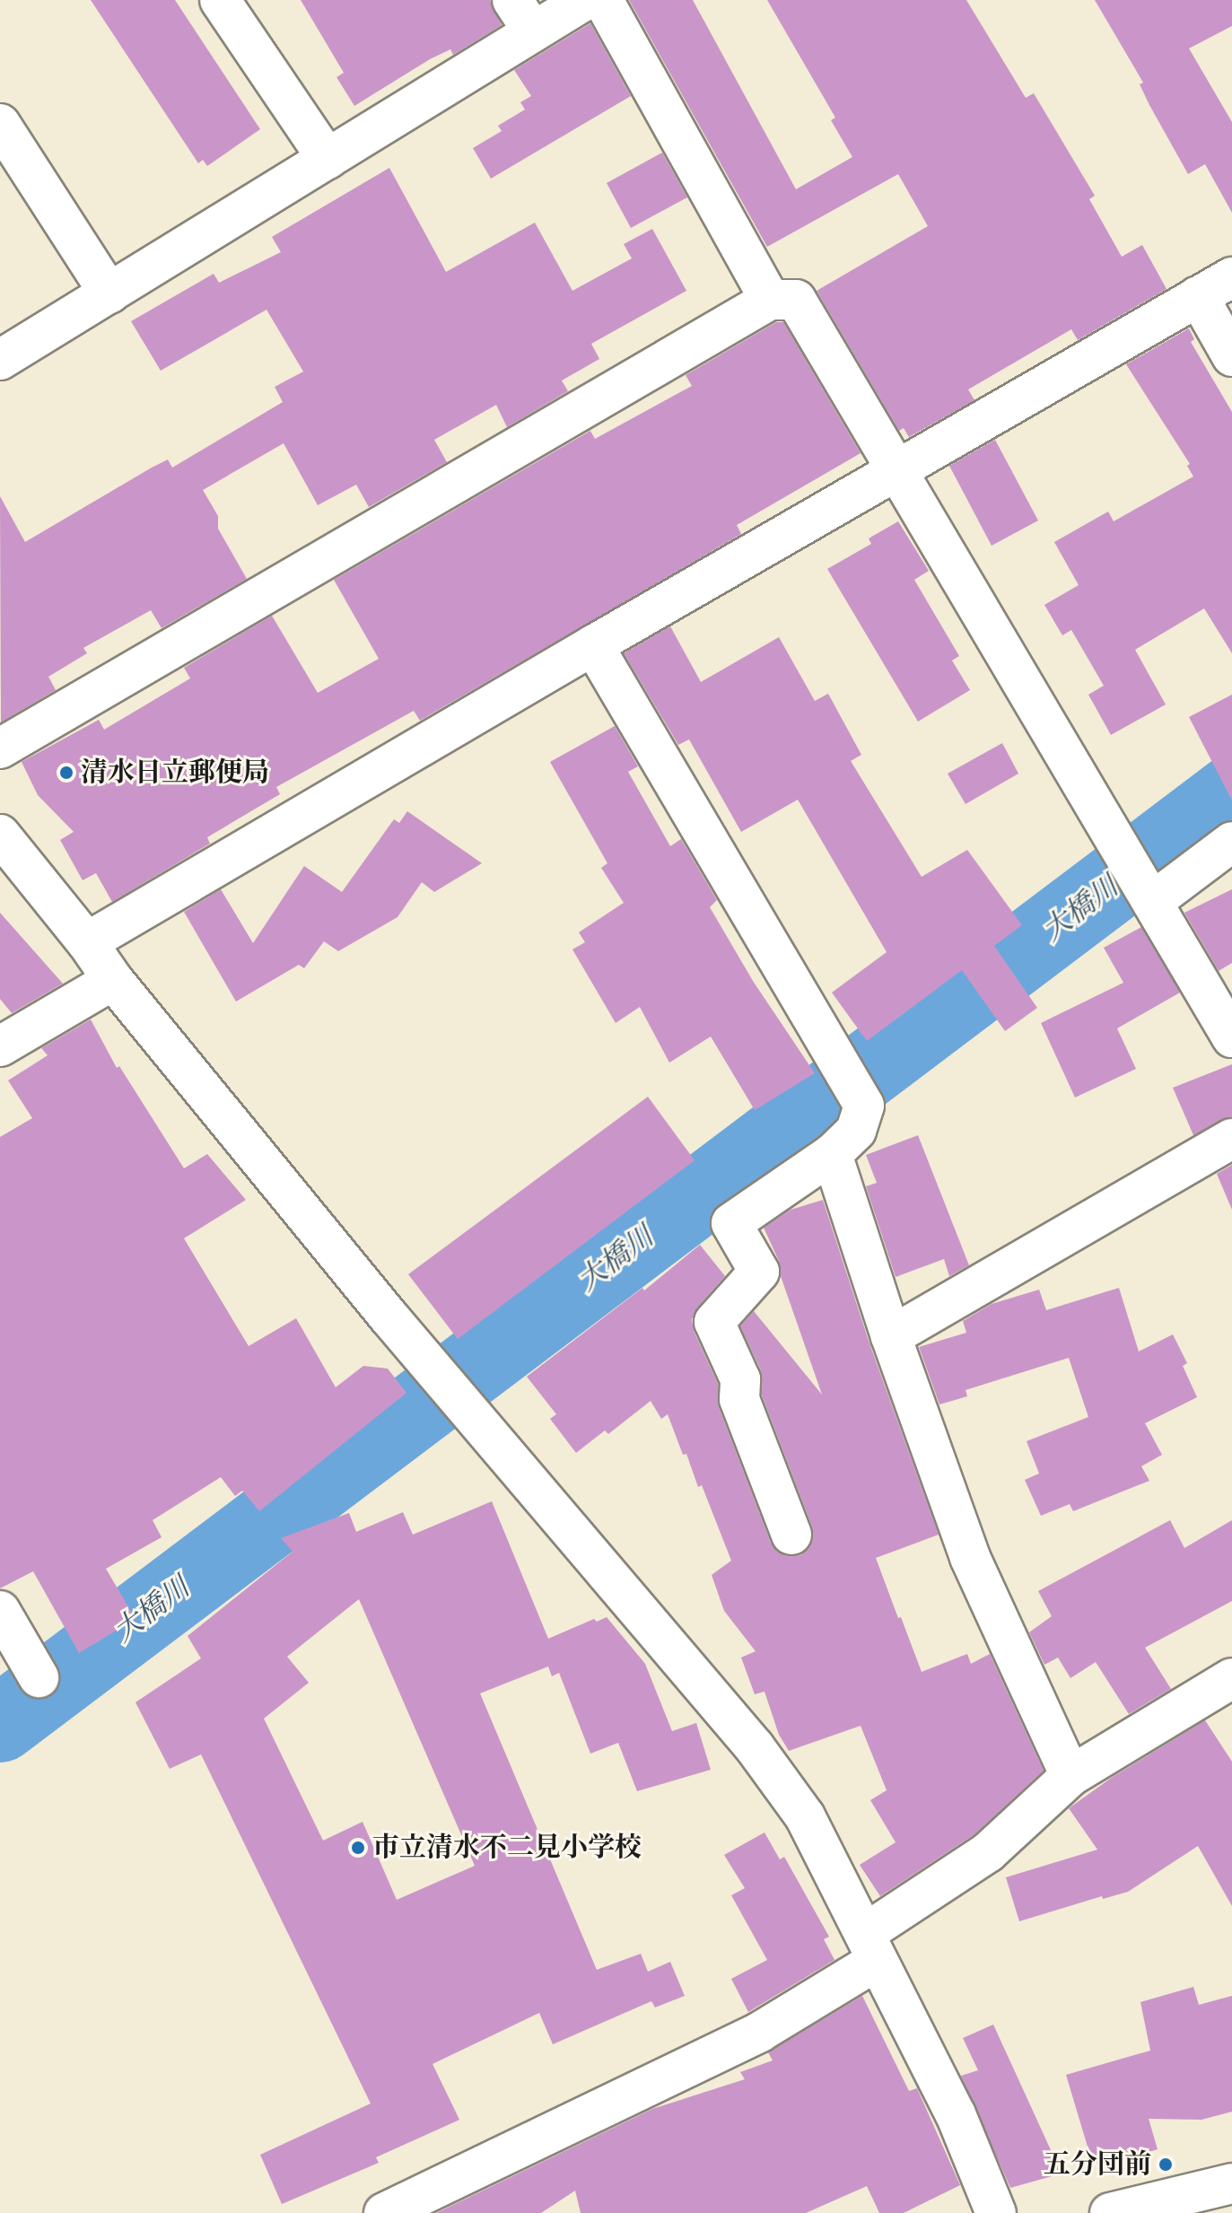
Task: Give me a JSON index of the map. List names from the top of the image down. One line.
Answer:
{"water":["大橋川"],"places":["清水日立郵便局","市立清水不二見小学校","五分団前"]}
